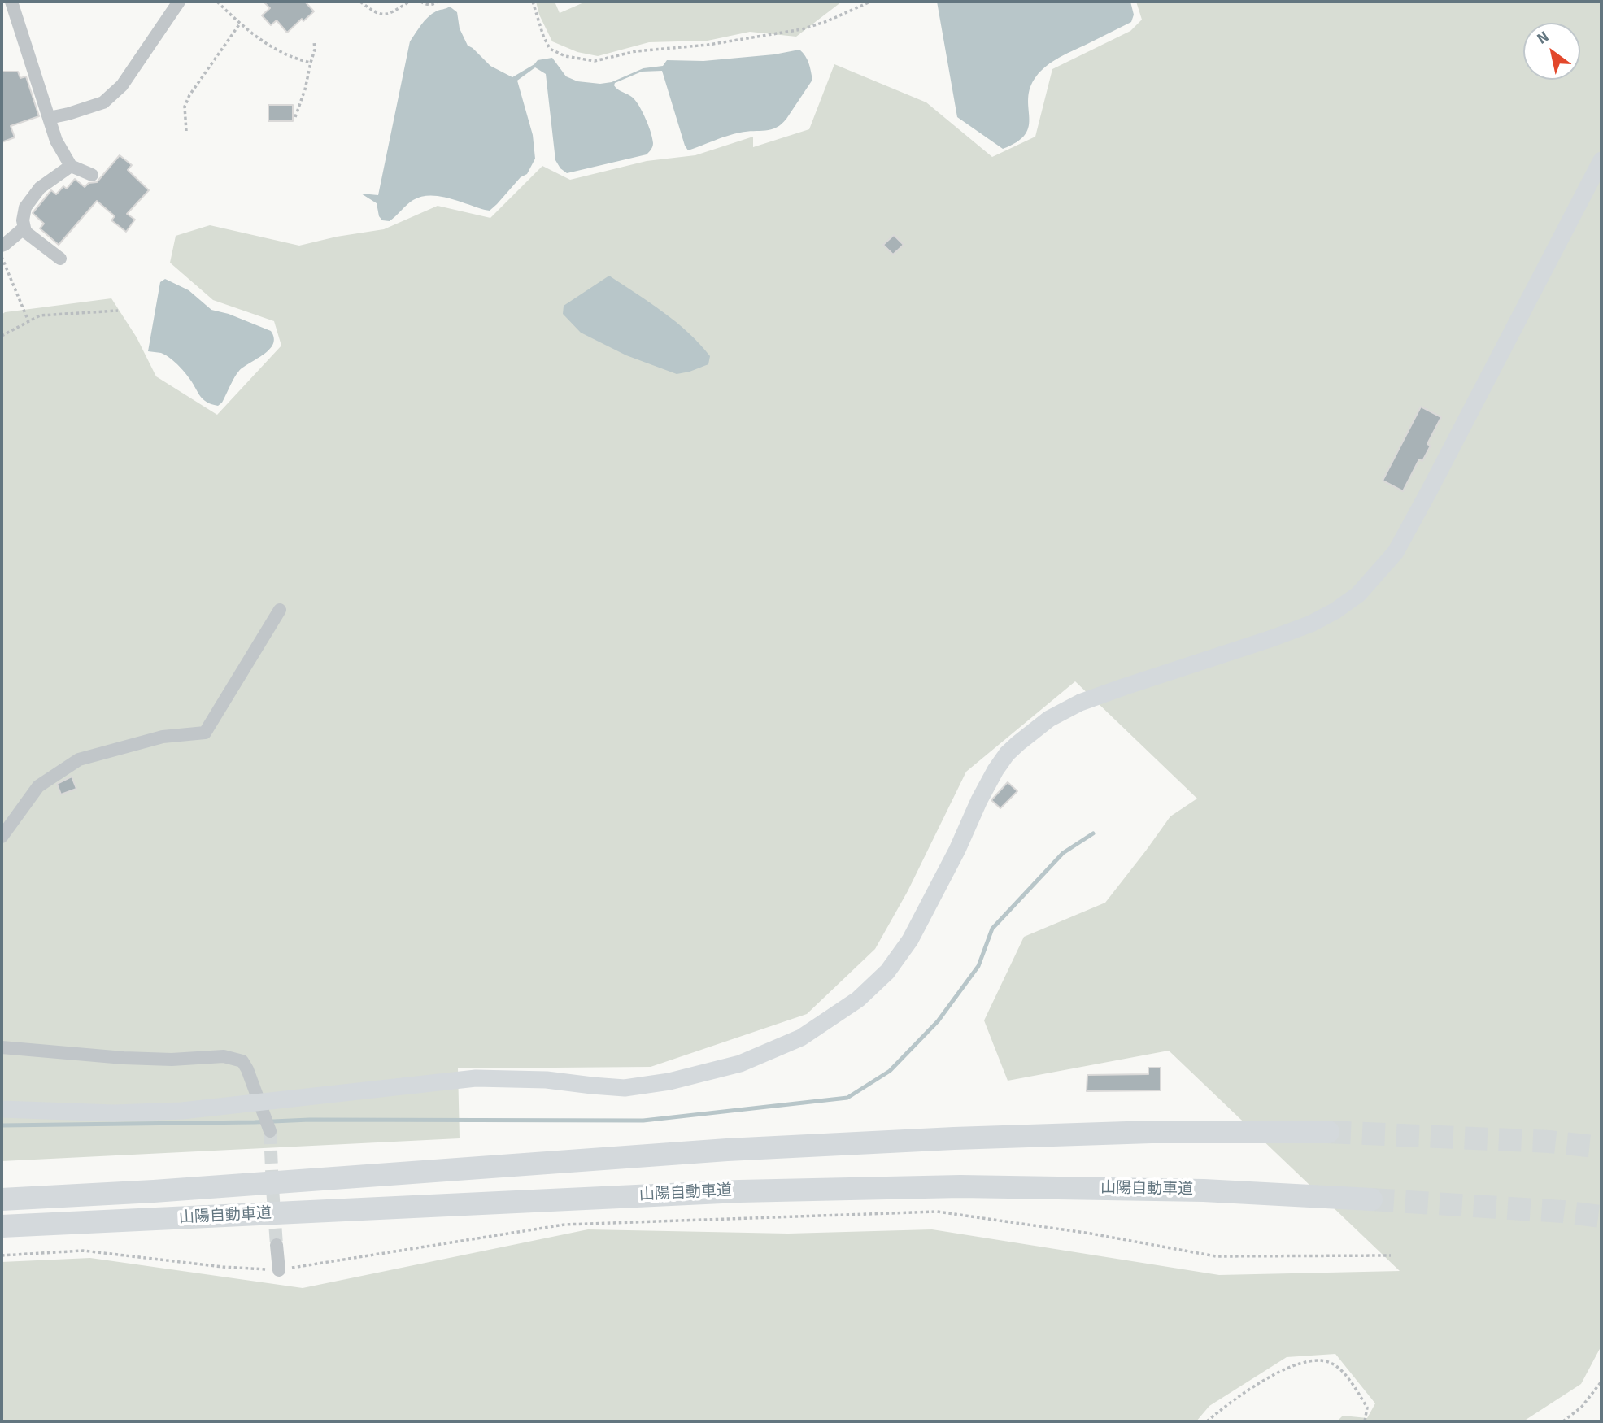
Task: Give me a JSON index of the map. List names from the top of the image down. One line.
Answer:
{"streets":{"highway":["山陽自動車道"]},"north":"top left"}
